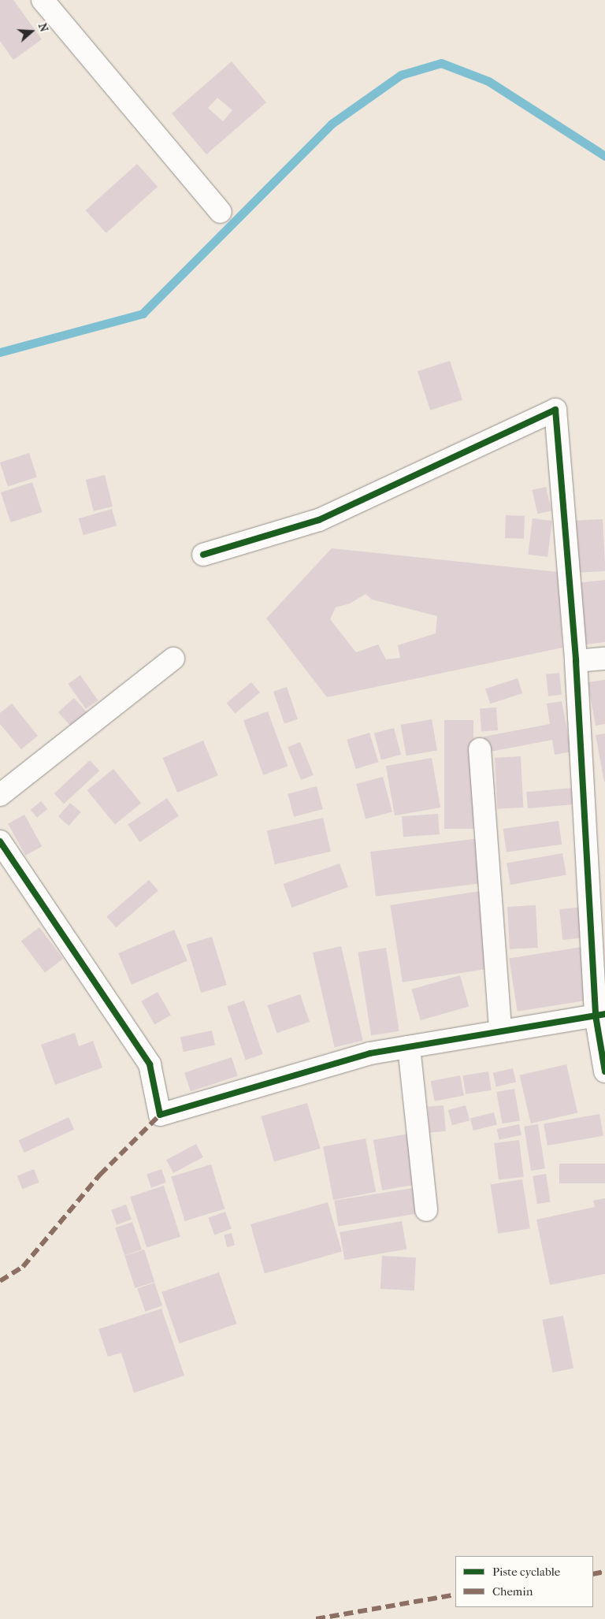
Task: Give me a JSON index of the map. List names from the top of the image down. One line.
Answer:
{"legend":["Piste cyclable","Chemin"],"north":"right"}
